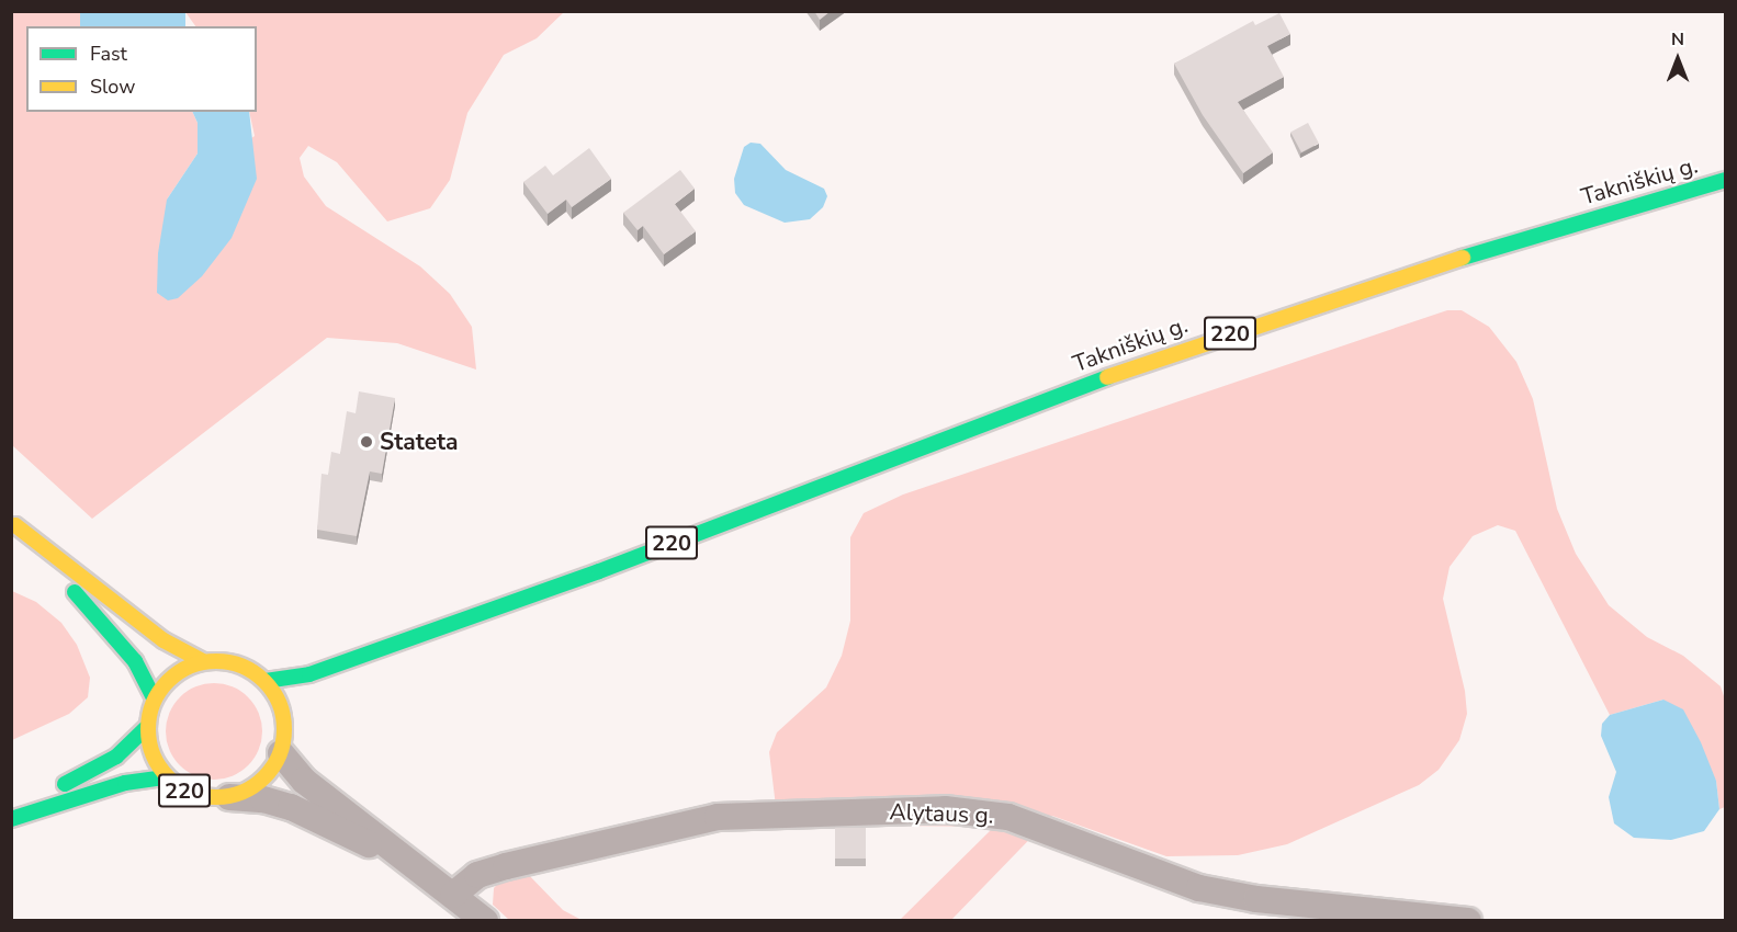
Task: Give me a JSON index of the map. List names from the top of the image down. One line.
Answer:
{"streets":{"main road":["Takniškių g.","220"],"street":["Alytaus g."]},"crossings":[["Takniškių g.","220"]],"places":["Stateta"],"legend":["Fast","Slow"],"north":"top"}
